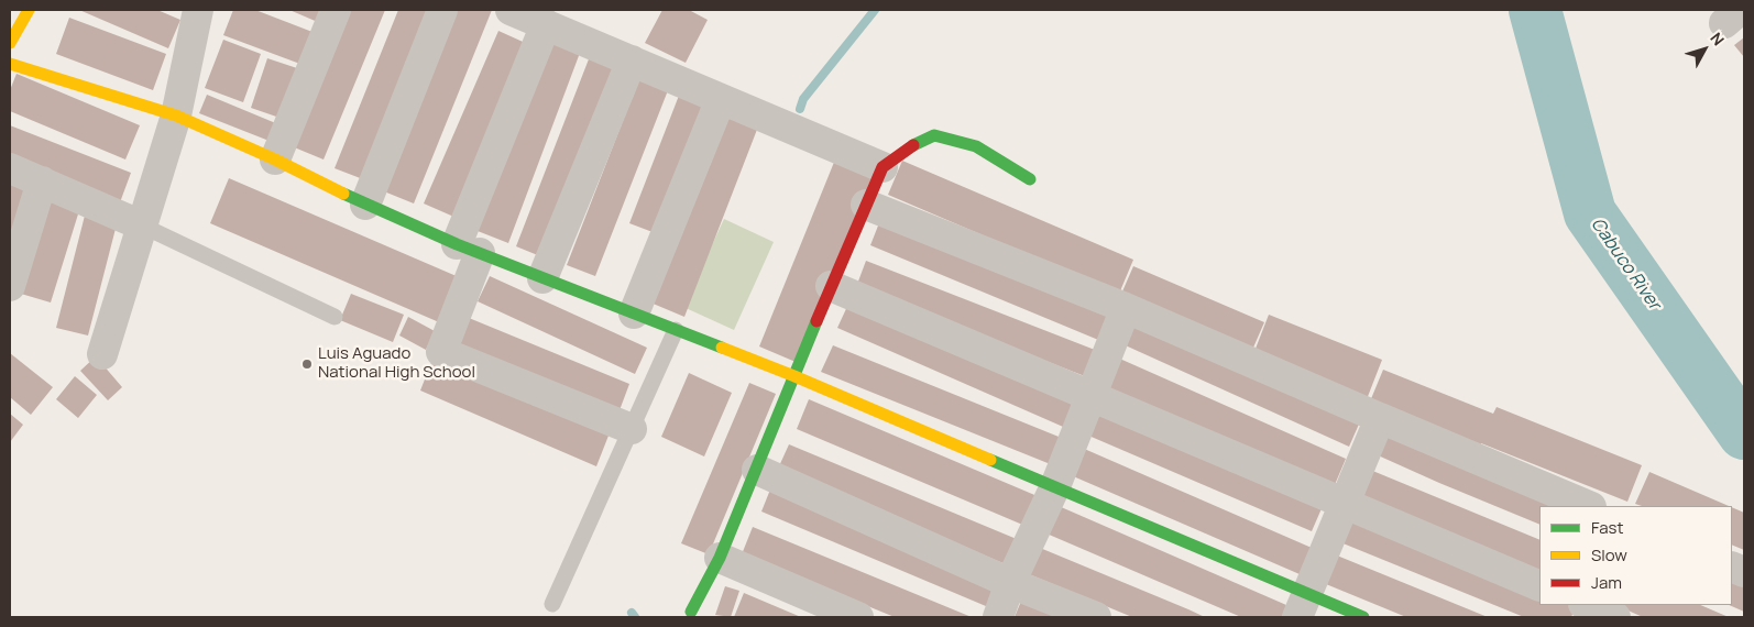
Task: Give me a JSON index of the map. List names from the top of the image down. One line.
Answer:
{"water":["Cabuco River"],"places":["Luis Aguado National High School"],"legend":["Fast","Slow","Jam"],"north":"top right"}
